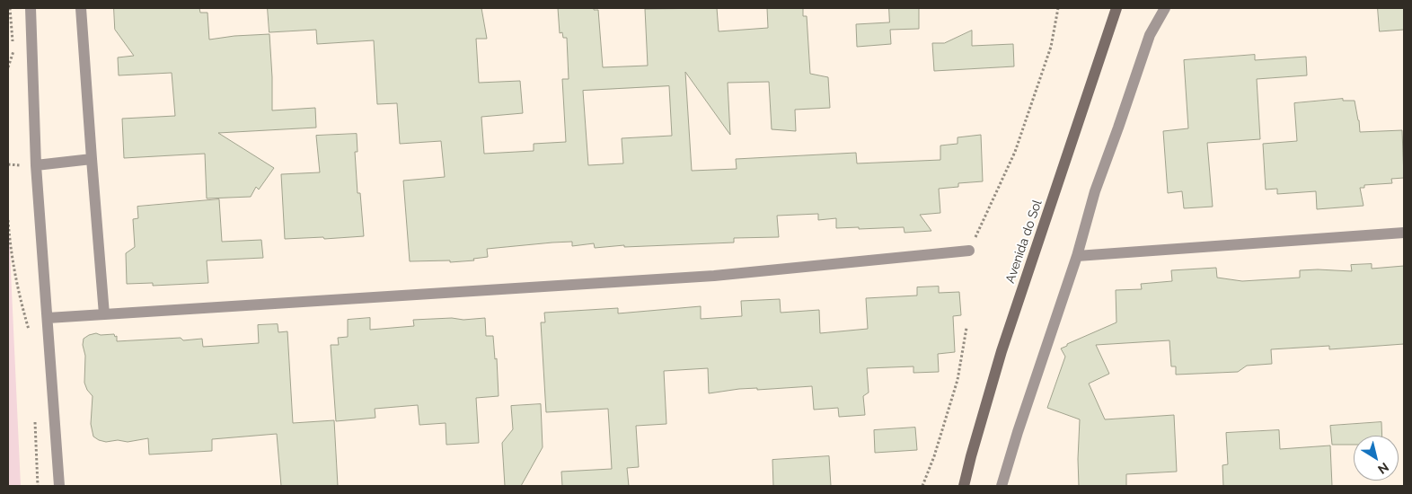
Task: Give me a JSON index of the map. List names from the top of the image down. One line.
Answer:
{"streets":{"street":["Avenida do Sol"]},"north":"bottom right"}
